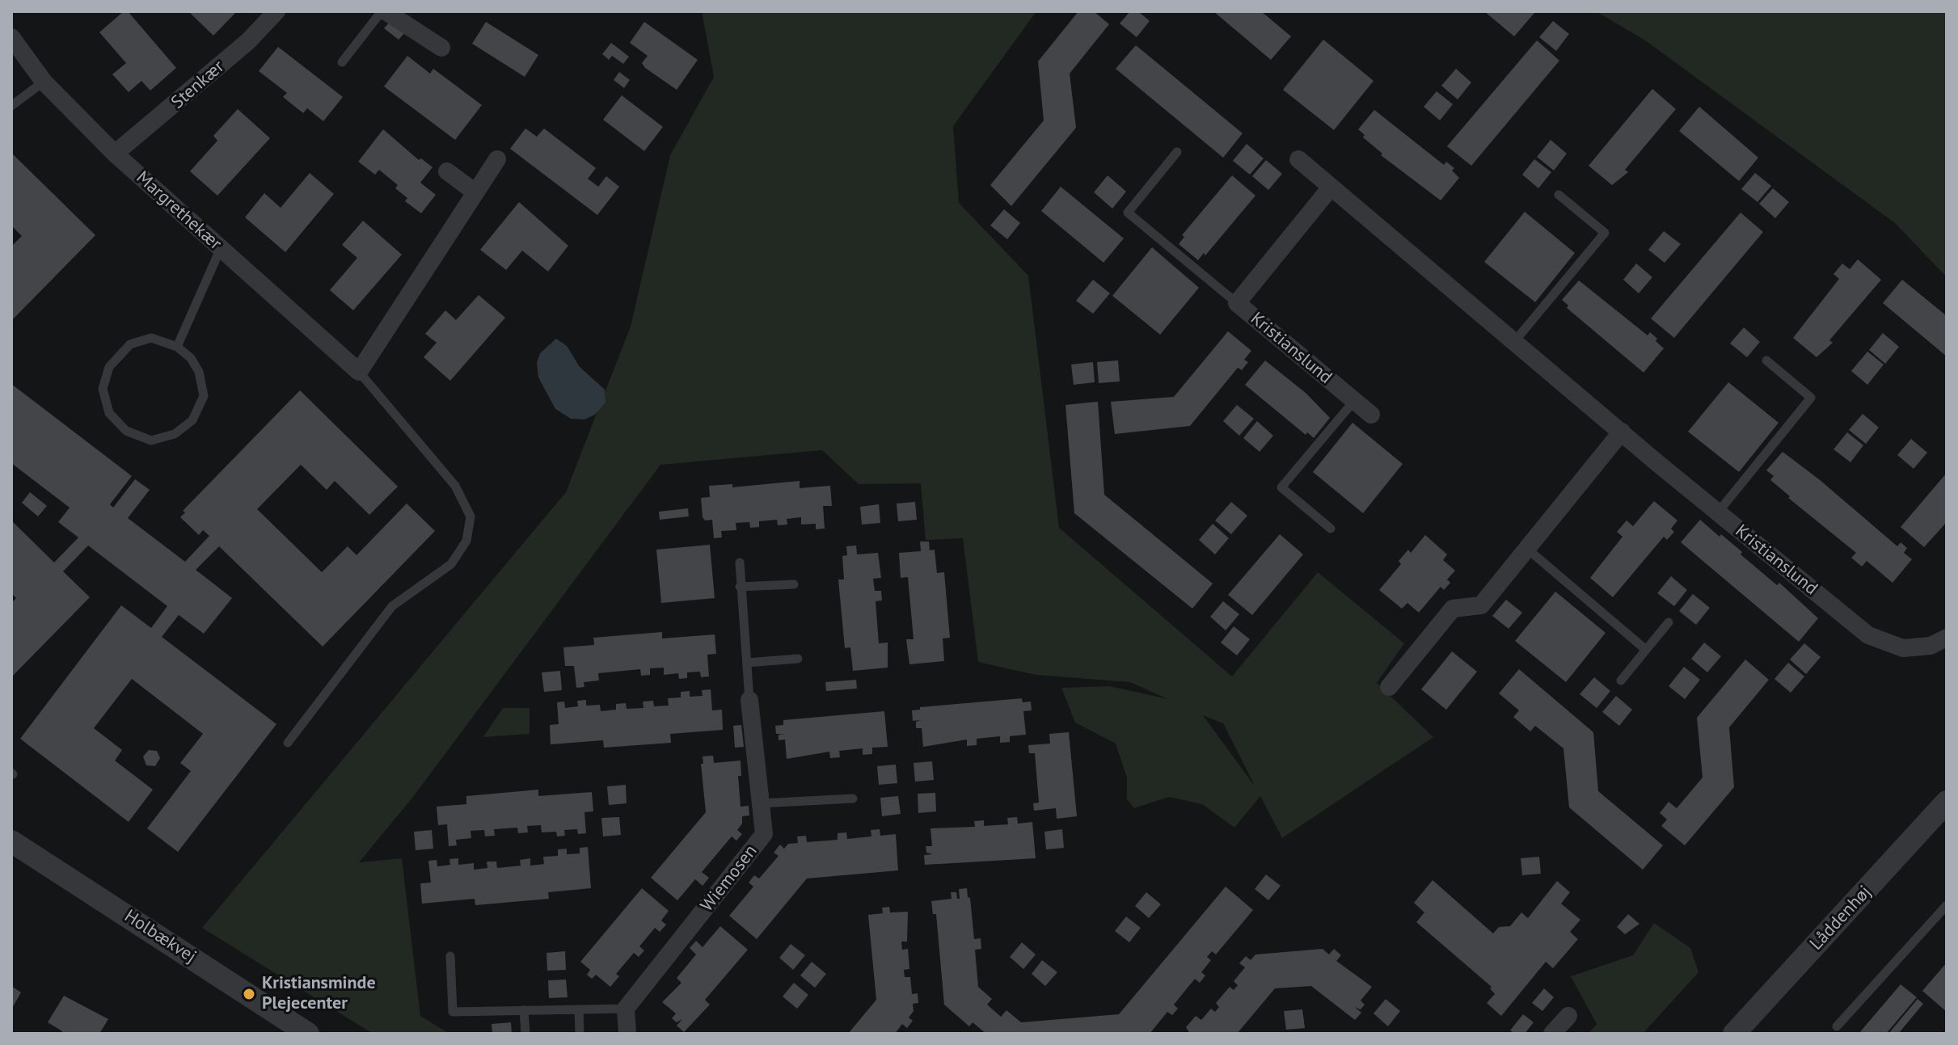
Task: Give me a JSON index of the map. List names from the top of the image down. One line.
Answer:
{"streets":{"street":["Stenkær","Margrethekær","Kristianslund","Wiemosen","Låddenhøj","Holbækvej"]},"crossings":[["Stenkær","Margrethekær"]],"places":["Kristiansminde Plejecenter"]}
